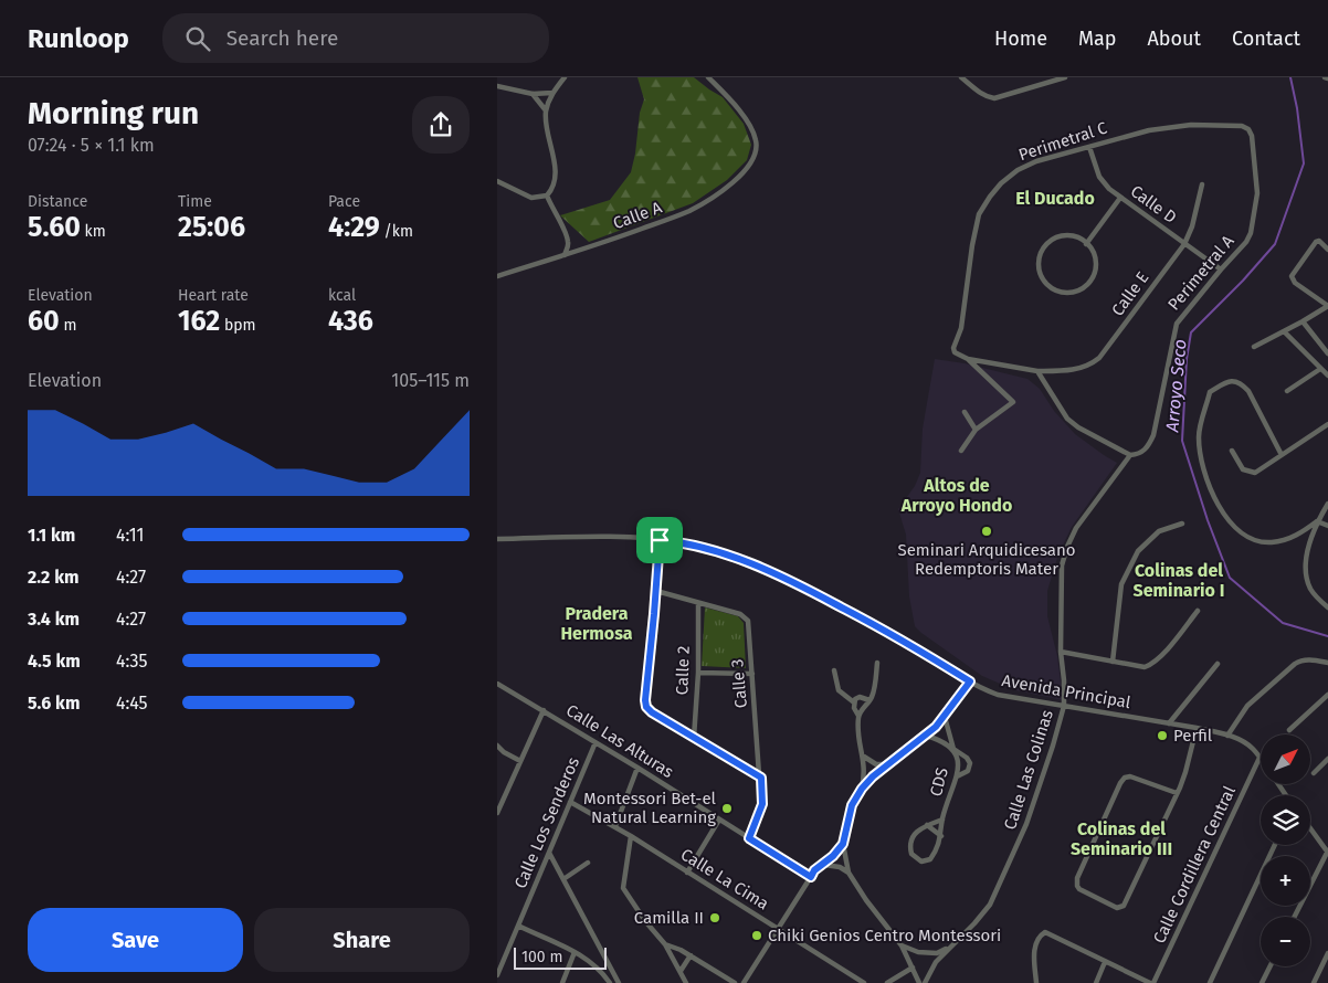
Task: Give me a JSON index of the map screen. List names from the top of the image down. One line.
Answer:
{"streets":{"street":["Perimetral C","Calle D","Calle A","Perimetral A","Calle E","Calle 2","Calle 3","Avenida Principal","Calle Las Alturas","Calle Las Colinas","CDS","Calle Los Senderos","Calle Cordillera Central","Calle La Cima"]},"crossings":[["Perimetral C","Calle D"],["Perimetral C","Perimetral A"],["Perimetral C","Calle E"],["Calle D","Perimetral A"],["Calle D","Calle E"],["Perimetral A","Calle Las Colinas"],["Calle 2","Calle 3"],["Calle 3","Calle Las Alturas"],["Avenida Principal","Calle Las Colinas"],["Avenida Principal","Calle Cordillera Central"],["Calle Las Alturas","Calle Los Senderos"],["Calle Los Senderos","Calle La Cima"]],"districts":["El Ducado","Altos de Arroyo Hondo","Colinas del Seminario I","Pradera Hermosa","Colinas del Seminario III"],"water":["Arroyo Seco"],"places":["Seminari Arquidicesano Redemptoris Mater","Perfil","Montessori Bet-el Natural Learning","Camilla II","Chiki Genios Centro Montessori"],"scale_bar":"100 m","north":"top right","page":{"header":"Runloop","search":"Search here","nav":["Home","Map","About","Contact"],"heading":["Morning run","07:24 · 5 × 1.1 km"],"stats":[["Distance","5.60 km"],["Time","25:06"],["Pace","4:29 /km"],["Elevation","60 m"],["Heart rate","162 bpm"],["kcal","436"]],"chart":["Elevation","105–115 m"],"list":[{"name":"1.1 km","note":"4:11"},{"name":"2.2 km","note":"4:27"},{"name":"3.4 km","note":"4:27"},{"name":"4.5 km","note":"4:35"},{"name":"5.6 km","note":"4:45"}],"map_buttons":["+","−"],"buttons":["Save","Share"],"scale":"100 m"}}
